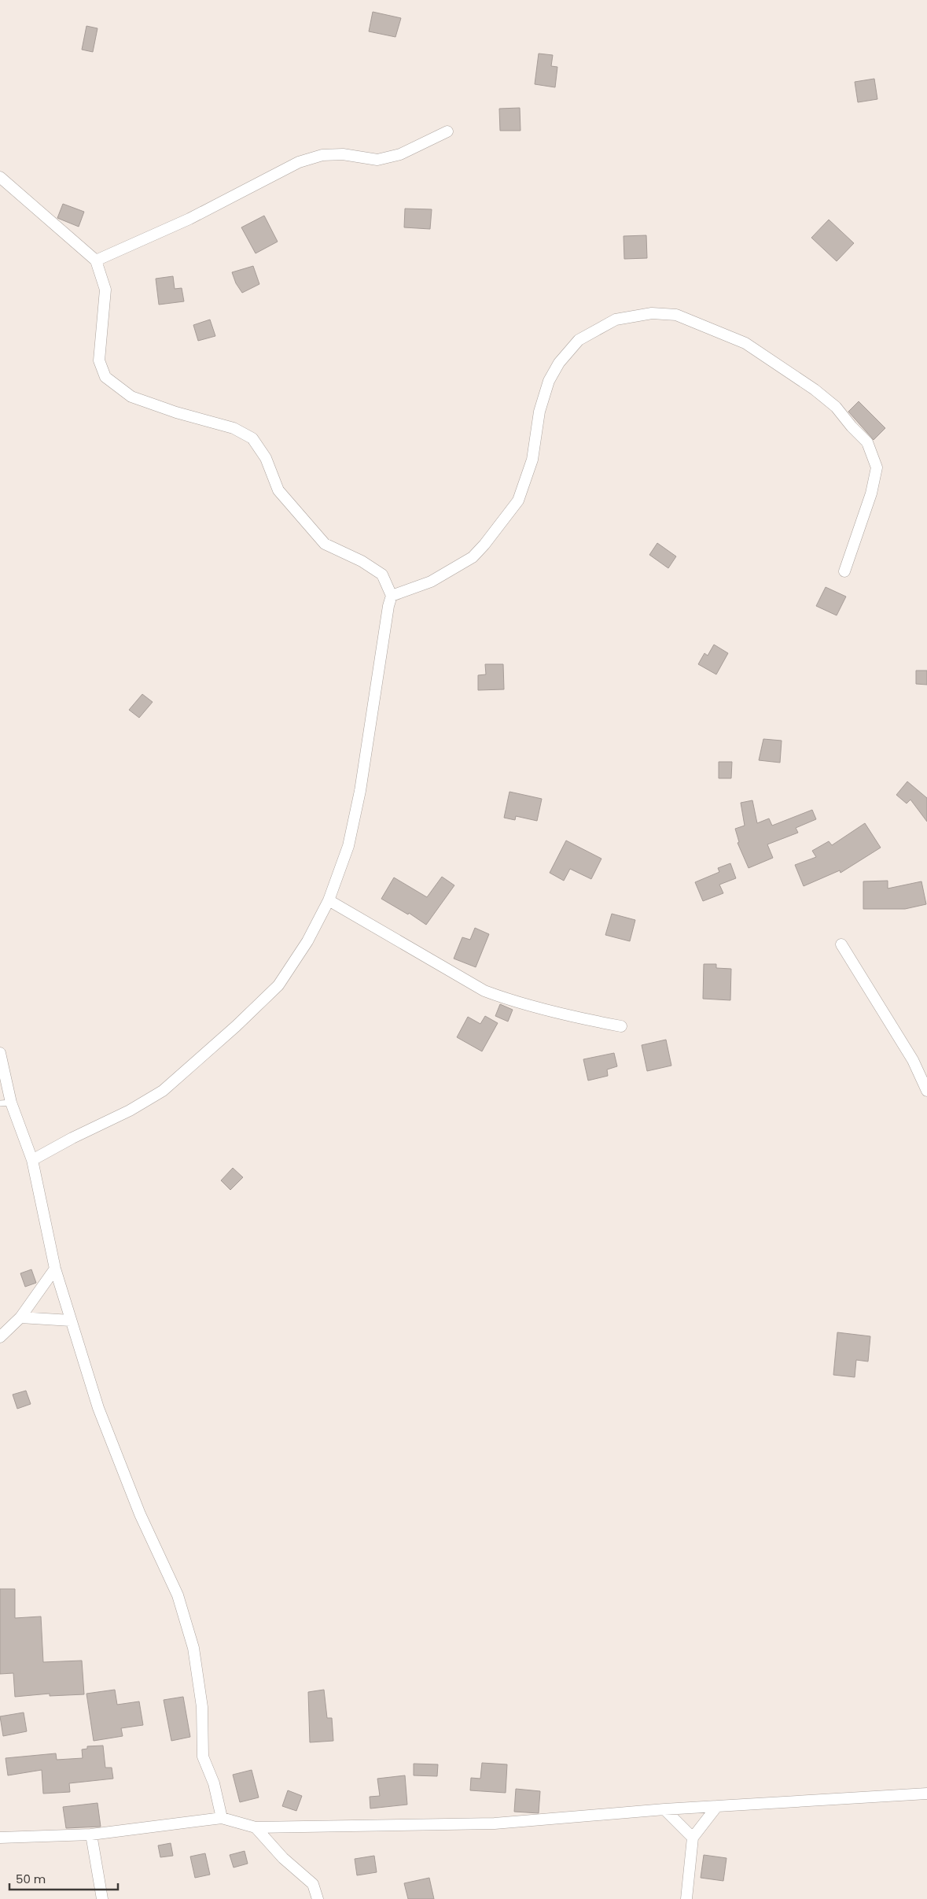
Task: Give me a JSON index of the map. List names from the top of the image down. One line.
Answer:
{"scale_bar":"50 m"}
